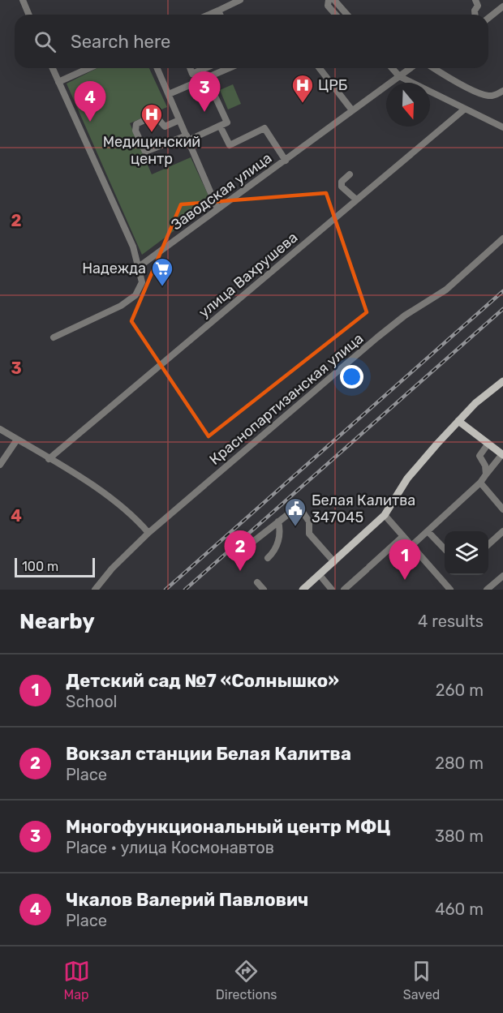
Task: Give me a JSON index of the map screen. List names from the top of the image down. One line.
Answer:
{"streets":{"street":["Заводская улица","улица Вахрушева","Краснопартизанская улица"]},"places":{"hospital":["ЦРБ","Медицинский центр"],"supermarket":["Надежда"],"public building":["Белая Калитва 347045"]},"scale_bar":"100 m","north":"bottom","page":{"search":"Search here","pins":["3","4","2","1"],"scale":"100 m","heading":["Nearby","4 results"],"list":[{"mark":"1","name":"Детский сад №7 «Солнышко»","note":"School","value":"260 m"},{"mark":"2","name":"Вокзал станции Белая Калитва","note":"Place","value":"280 m"},{"mark":"3","name":"Многофункциональный центр МФЦ","note":"Place · улица Космонавтов","value":"380 m"},{"mark":"4","name":"Чкалов Валерий Павлович","note":"Place","value":"460 m"}],"nav":["Map","Directions","Saved"]},"grid":{"rows":["2","3","4"]}}
